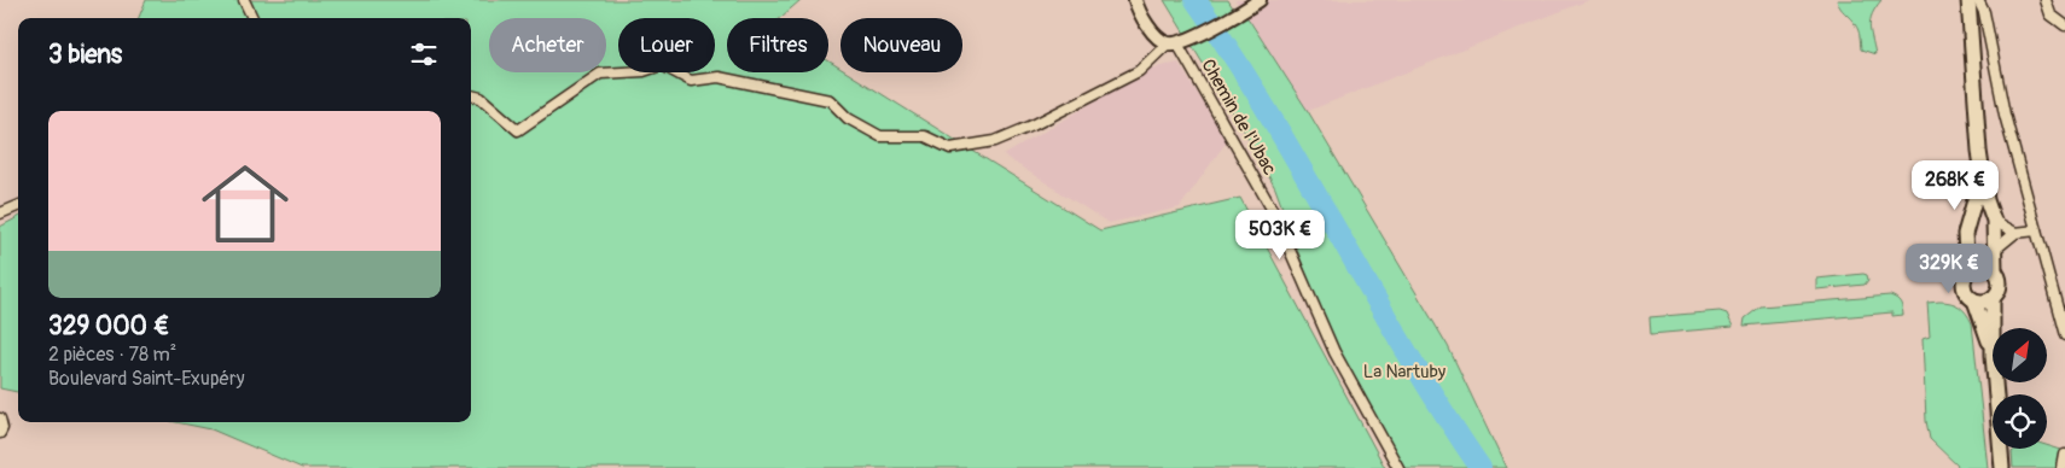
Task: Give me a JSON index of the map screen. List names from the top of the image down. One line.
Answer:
{"streets":{"street":["Chemin de l'Ubac"]},"parks":["La Nartuby"],"north":"top right","page":{"chip":["Acheter","Louer","Filtres","Nouveau"],"heading":"3 biens","list":[{"name":"329 000 €","note":"2 pièces · 78 m² · Boulevard Saint-Exupéry"}],"price":["268K €","503K €","329K €"]}}
